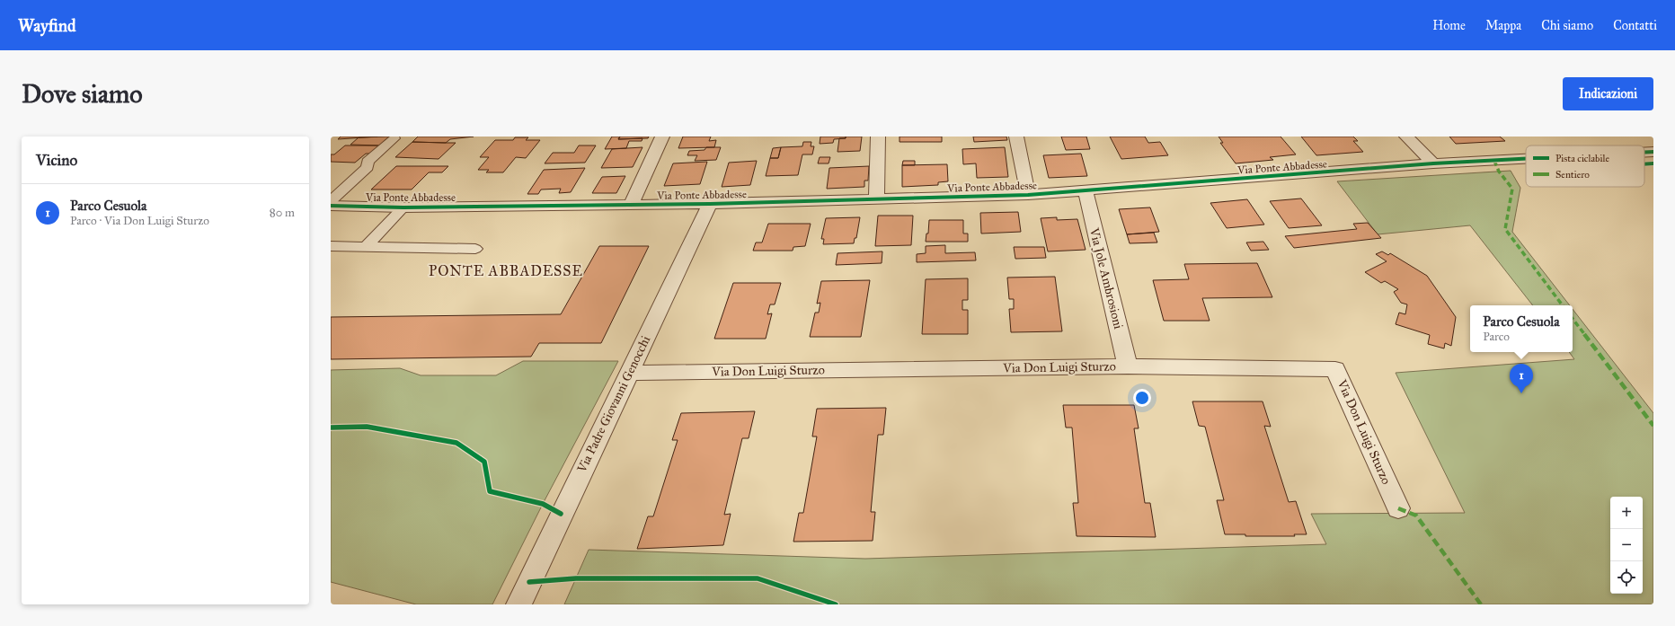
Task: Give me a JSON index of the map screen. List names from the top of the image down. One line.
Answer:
{"streets":{"street":["Via Ponte Abbadesse","Via Jole Ambrosioni","Via Don Luigi Sturzo","Via Padre Giovanni Genocchi"]},"crossings":[["Via Ponte Abbadesse","Via Jole Ambrosioni"],["Via Ponte Abbadesse","Via Padre Giovanni Genocchi"],["Via Jole Ambrosioni","Via Don Luigi Sturzo"],["Via Don Luigi Sturzo","Via Padre Giovanni Genocchi"]],"districts":["PONTE ABBADESSE"],"legend":["Pista ciclabile","Sentiero"],"page":{"header":"Wayfind","nav":["Home","Mappa","Chi siamo","Contatti"],"buttons":"Indicazioni","title":"Dove siamo","heading":"Vicino","list":[{"mark":"1","name":"Parco Cesuola","note":"Parco · Via Don Luigi Sturzo","value":"80 m"}],"popup":["Parco Cesuola","Parco"],"pins":"1","map_buttons":["+","−"]}}
